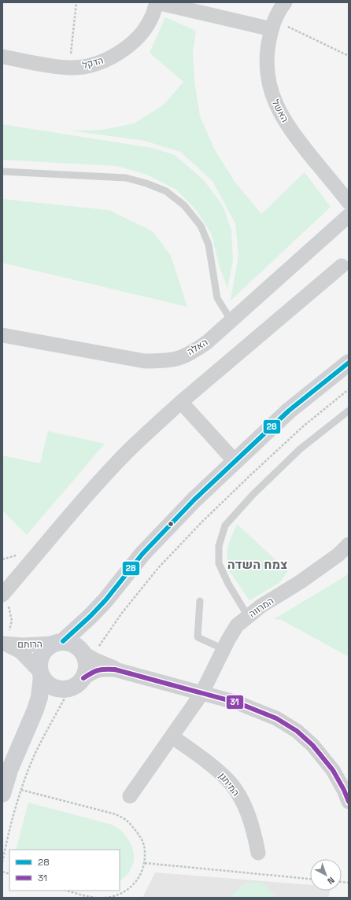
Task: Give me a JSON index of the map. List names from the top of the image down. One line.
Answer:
{"streets":{"street":["הדקל","האשל","האלה","המרווה","הרותם","המיתנן"]},"crossings":[["הדקל","האשל"]],"districts":["צמח השדה"],"lines":["transit line 28","transit line 31"],"legend":["28","31"],"north":"bottom right"}
